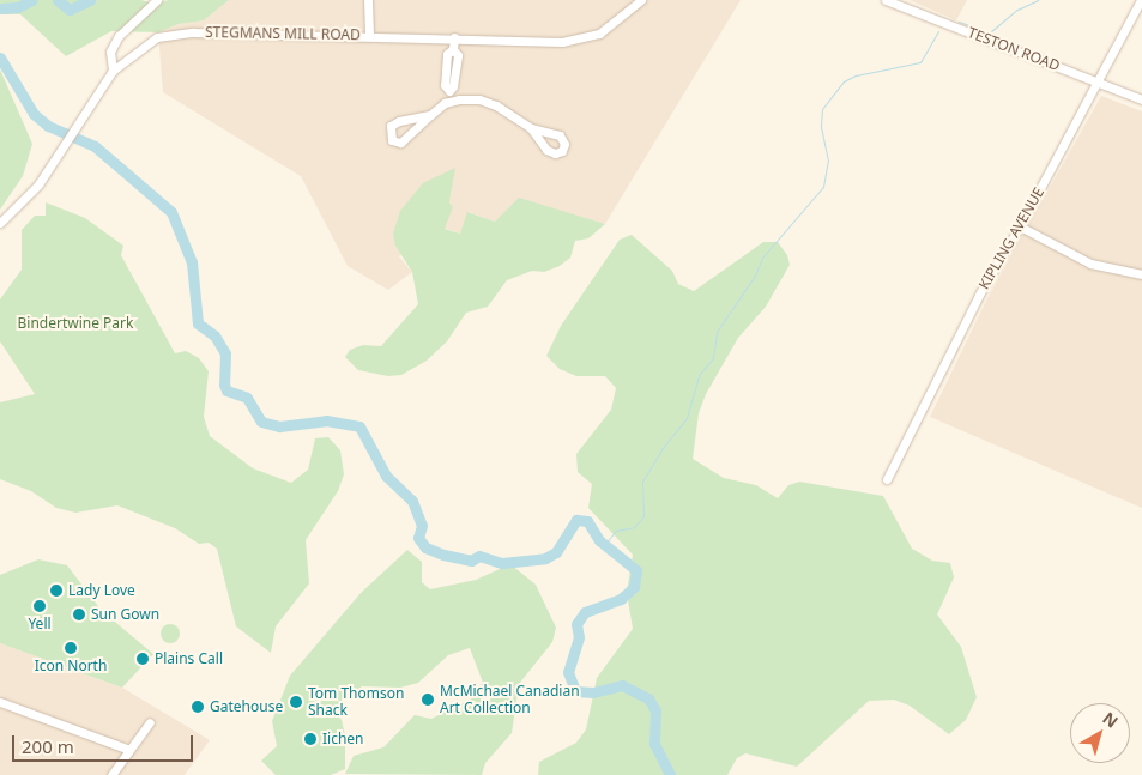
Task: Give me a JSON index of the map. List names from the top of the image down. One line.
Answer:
{"streets":{"street":["STEGMANS MILL ROAD","TESTON ROAD","KIPLING AVENUE"]},"crossings":[["TESTON ROAD","KIPLING AVENUE"]],"parks":["Bindertwine Park"],"places":["Lady Love","Yell","Sun Gown","Icon North","Plains Call","McMichael Canadian Art Collection","Tom Thomson Shack","Gatehouse","Iichen"],"scale_bar":"200 m","north":"top right"}
